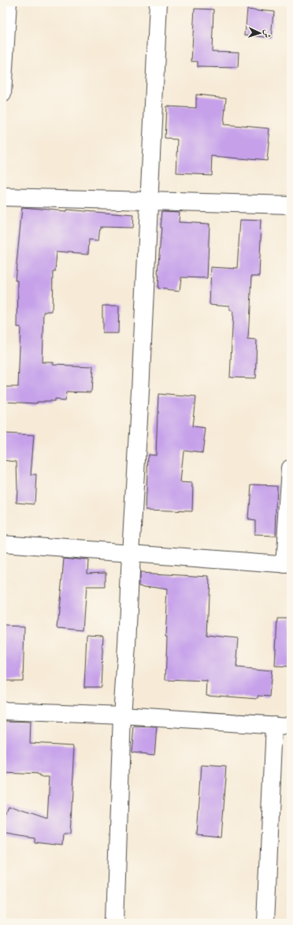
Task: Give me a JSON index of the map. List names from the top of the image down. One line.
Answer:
{"north":"right"}
